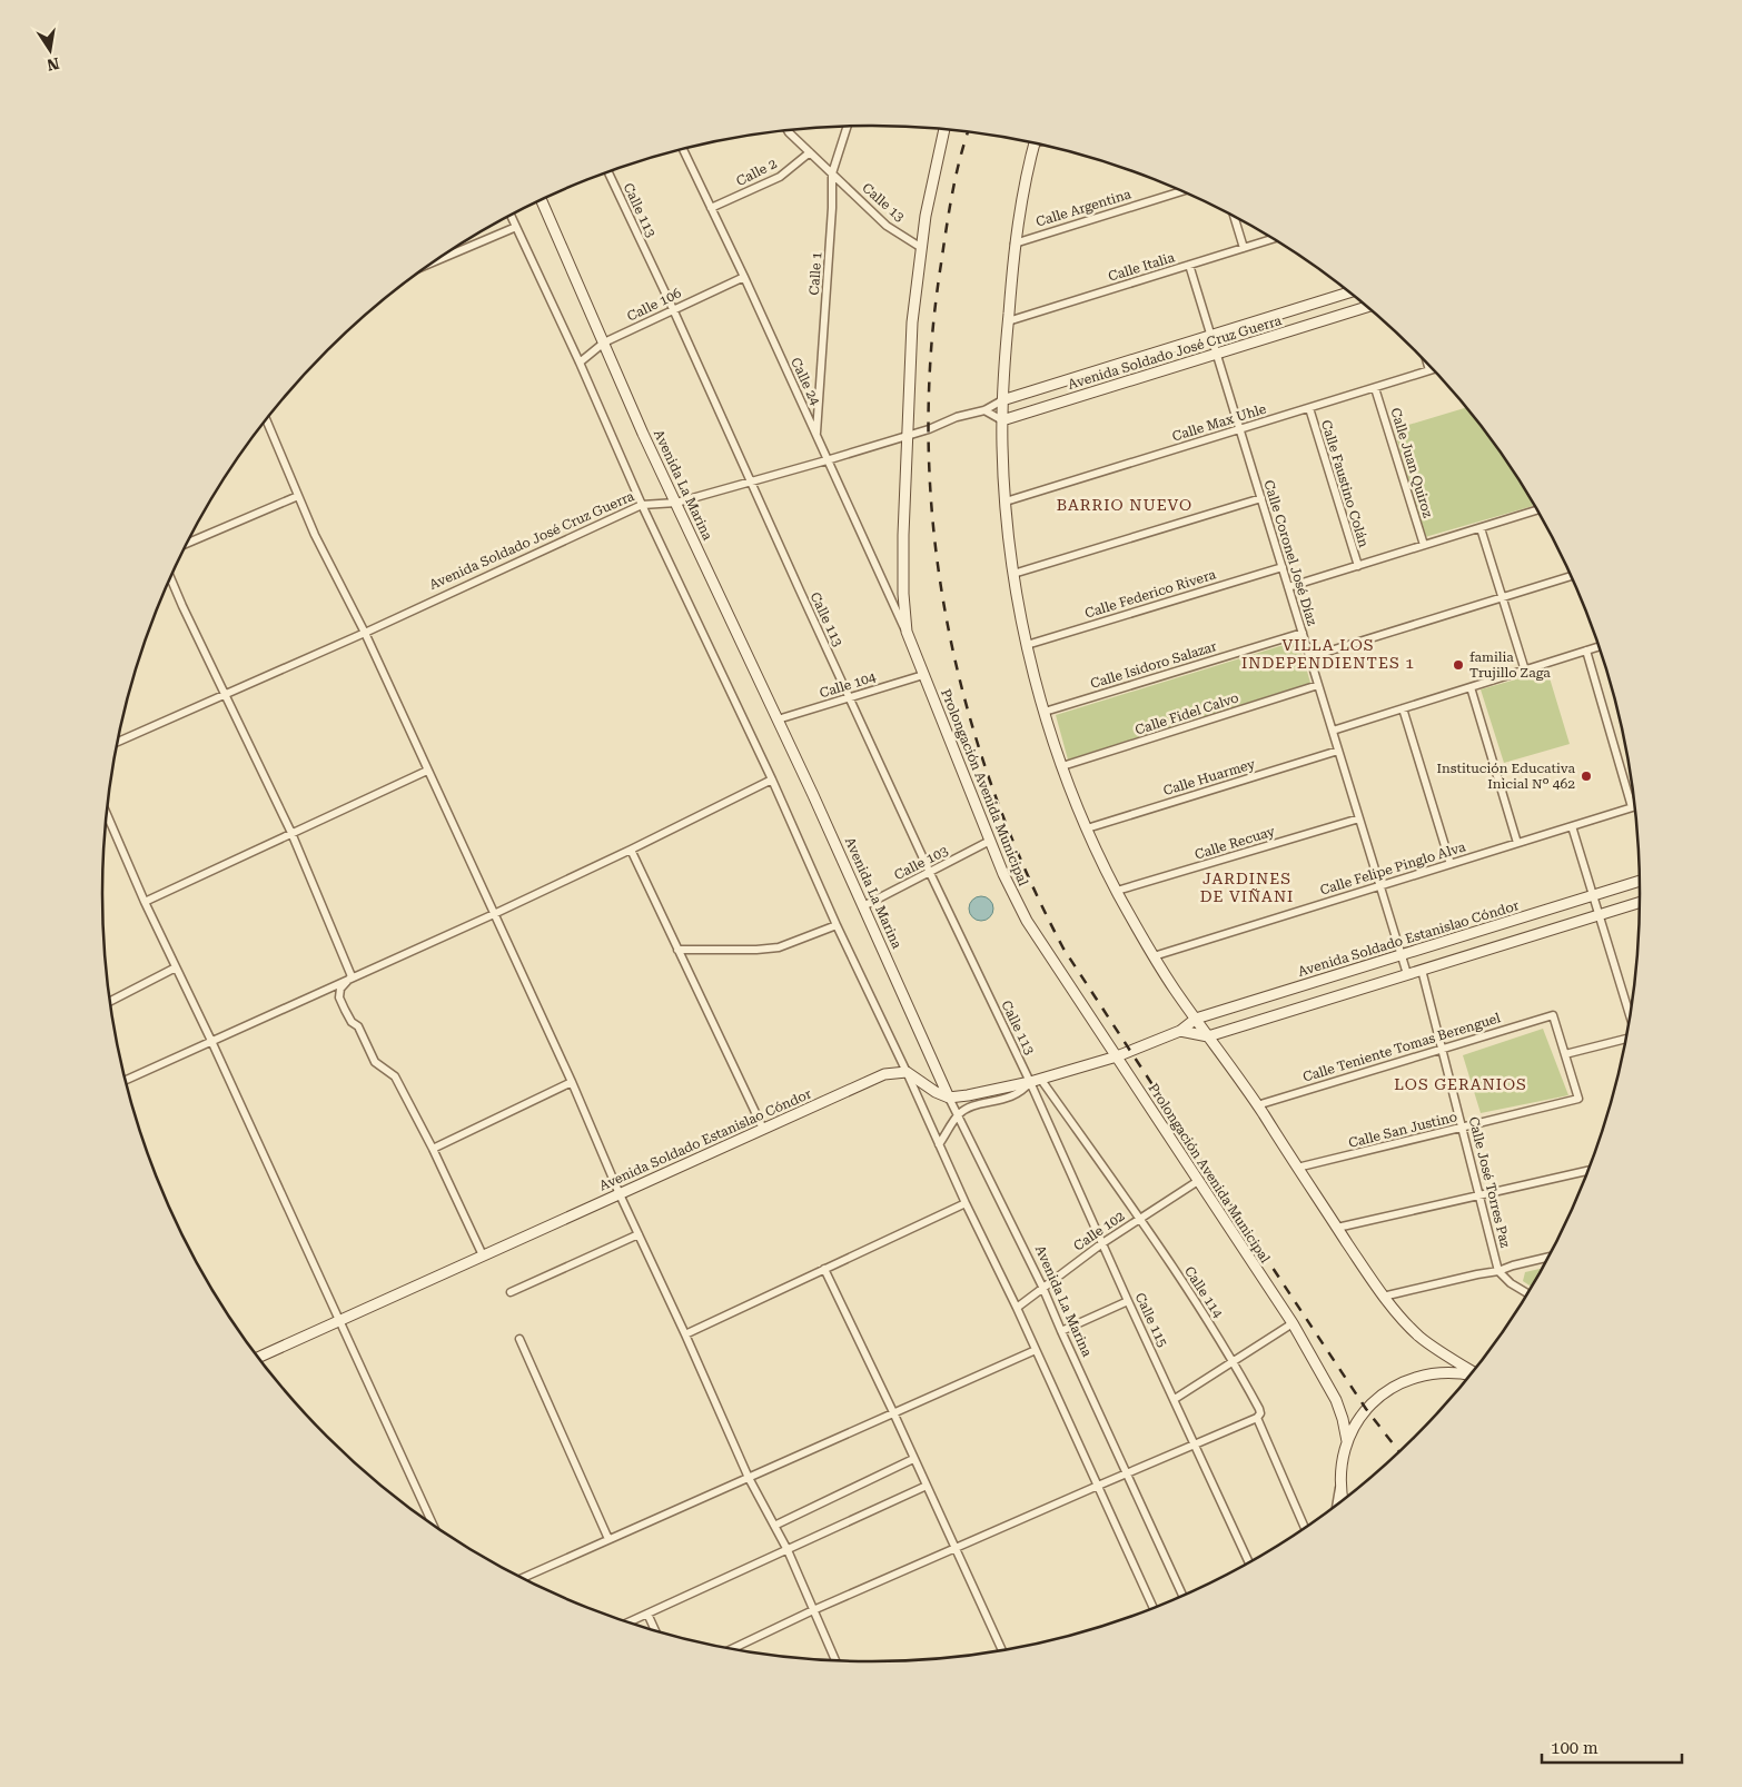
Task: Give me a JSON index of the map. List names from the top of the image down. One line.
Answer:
{"streets":{"street":["Calle 2","Calle 13","Calle Argentina","Calle 113","Calle Italia","Calle 1","Calle 106","Avenida Soldado José Cruz Guerra","Calle 24","Calle Max Uhle","Calle Juan Quiroz","Calle Faustino Colán","Avenida La Marina","Calle Coronel José Díaz","Calle Federico Rivera","Calle Isidoro Salazar","Calle 104","Calle Fidel Calvo","Calle Huarmey","Prolongación Avenida Municipal","Calle Recuay","Calle 103","Calle Felipe Pinglo Alva","Avenida Soldado Estanislao Cóndor","Calle Teniente Tomas Berenguel","Calle San Justino","Calle José Torres Paz","Calle 102","Calle 114","Calle 115"]},"crossings":[["Calle 2","Calle 13"],["Calle 2","Calle 24"],["Calle 13","Calle 1"],["Calle 13","Prolongación Avenida Municipal"],["Calle Argentina","Prolongación Avenida Municipal"],["Calle 113","Calle 106"],["Calle 113","Avenida Soldado José Cruz Guerra"],["Calle 113","Calle 104"],["Calle 113","Calle 103"],["Calle 113","Avenida Soldado Estanislao Cóndor"],["Calle 113","Calle 114"],["Calle 113","Calle 115"],["Calle Italia","Calle Coronel José Díaz"],["Calle Italia","Prolongación Avenida Municipal"],["Calle 1","Calle 24"],["Calle 106","Calle 24"],["Calle 106","Avenida La Marina"],["Avenida Soldado José Cruz Guerra","Calle 24"],["Avenida Soldado José Cruz Guerra","Avenida La Marina"],["Avenida Soldado José Cruz Guerra","Calle Coronel José Díaz"],["Avenida Soldado José Cruz Guerra","Prolongación Avenida Municipal"],["Calle 24","Prolongación Avenida Municipal"],["Calle Max Uhle","Calle Juan Quiroz"],["Calle Max Uhle","Calle Faustino Colán"],["Calle Max Uhle","Calle Coronel José Díaz"],["Calle Max Uhle","Prolongación Avenida Municipal"],["Avenida La Marina","Calle 104"],["Avenida La Marina","Calle 103"],["Avenida La Marina","Avenida Soldado Estanislao Cóndor"],["Avenida La Marina","Calle 102"],["Calle Coronel José Díaz","Calle Federico Rivera"],["Calle Coronel José Díaz","Calle Isidoro Salazar"],["Calle Coronel José Díaz","Calle Fidel Calvo"],["Calle Coronel José Díaz","Calle Huarmey"],["Calle Coronel José Díaz","Calle Recuay"],["Calle Coronel José Díaz","Calle Felipe Pinglo Alva"],["Calle Coronel José Díaz","Avenida Soldado Estanislao Cóndor"],["Calle Federico Rivera","Prolongación Avenida Municipal"],["Calle Isidoro Salazar","Prolongación Avenida Municipal"],["Calle 104","Prolongación Avenida Municipal"],["Calle Fidel Calvo","Prolongación Avenida Municipal"],["Calle Huarmey","Prolongación Avenida Municipal"],["Prolongación Avenida Municipal","Calle Recuay"],["Prolongación Avenida Municipal","Calle 103"],["Prolongación Avenida Municipal","Calle Felipe Pinglo Alva"],["Prolongación Avenida Municipal","Avenida Soldado Estanislao Cóndor"],["Prolongación Avenida Municipal","Calle Teniente Tomas Berenguel"],["Prolongación Avenida Municipal","Calle San Justino"],["Prolongación Avenida Municipal","Calle 102"],["Avenida Soldado Estanislao Cóndor","Calle 114"],["Avenida Soldado Estanislao Cóndor","Calle 115"],["Calle Teniente Tomas Berenguel","Calle San Justino"],["Calle Teniente Tomas Berenguel","Calle José Torres Paz"],["Calle San Justino","Calle José Torres Paz"],["Calle 102","Calle 114"],["Calle 102","Calle 115"],["Calle 114","Calle 115"]],"districts":["BARRIO NUEVO","VILLA LOS INDEPENDIENTES 1","JARDINES DE VIÑANI","LOS GERANIOS"],"places":["familia Trujillo Zaga","Institución Educativa Inicial Nº 462"],"scale_bar":"100 m","north":"bottom"}
